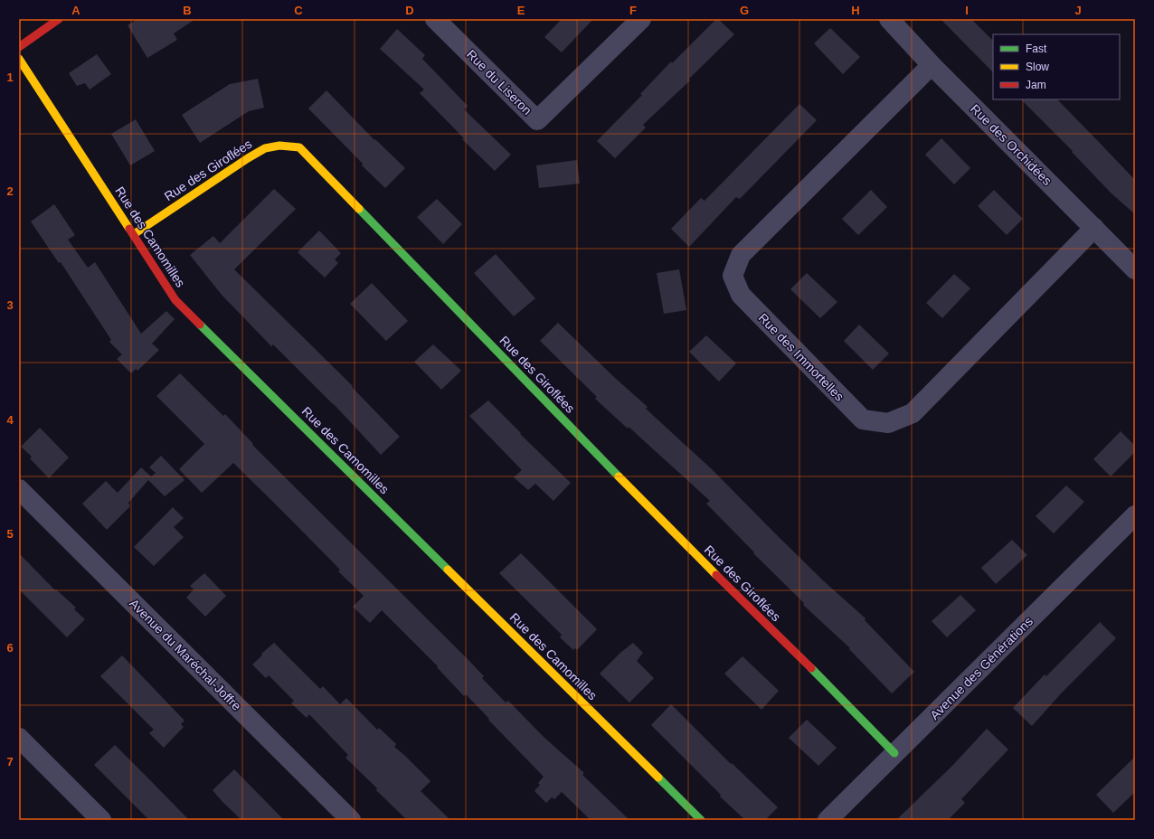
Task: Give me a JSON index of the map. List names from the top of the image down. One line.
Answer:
{"streets":{"street":["Rue du Liseron","Rue des Orchidées","Rue des Giroflées","Rue des Camomilles","Rue des Immortelles","Avenue du Maréchal-Joffre","Avenue des Générations"]},"crossings":[["Rue des Orchidées","Rue des Immortelles"],["Rue des Giroflées","Rue des Camomilles"],["Rue des Giroflées","Avenue des Générations"]],"legend":["Fast","Slow","Jam"],"grid":{"columns":["A","B","C","D","E","F","G","H","I","J"],"rows":["1","2","3","4","5","6","7"]}}
